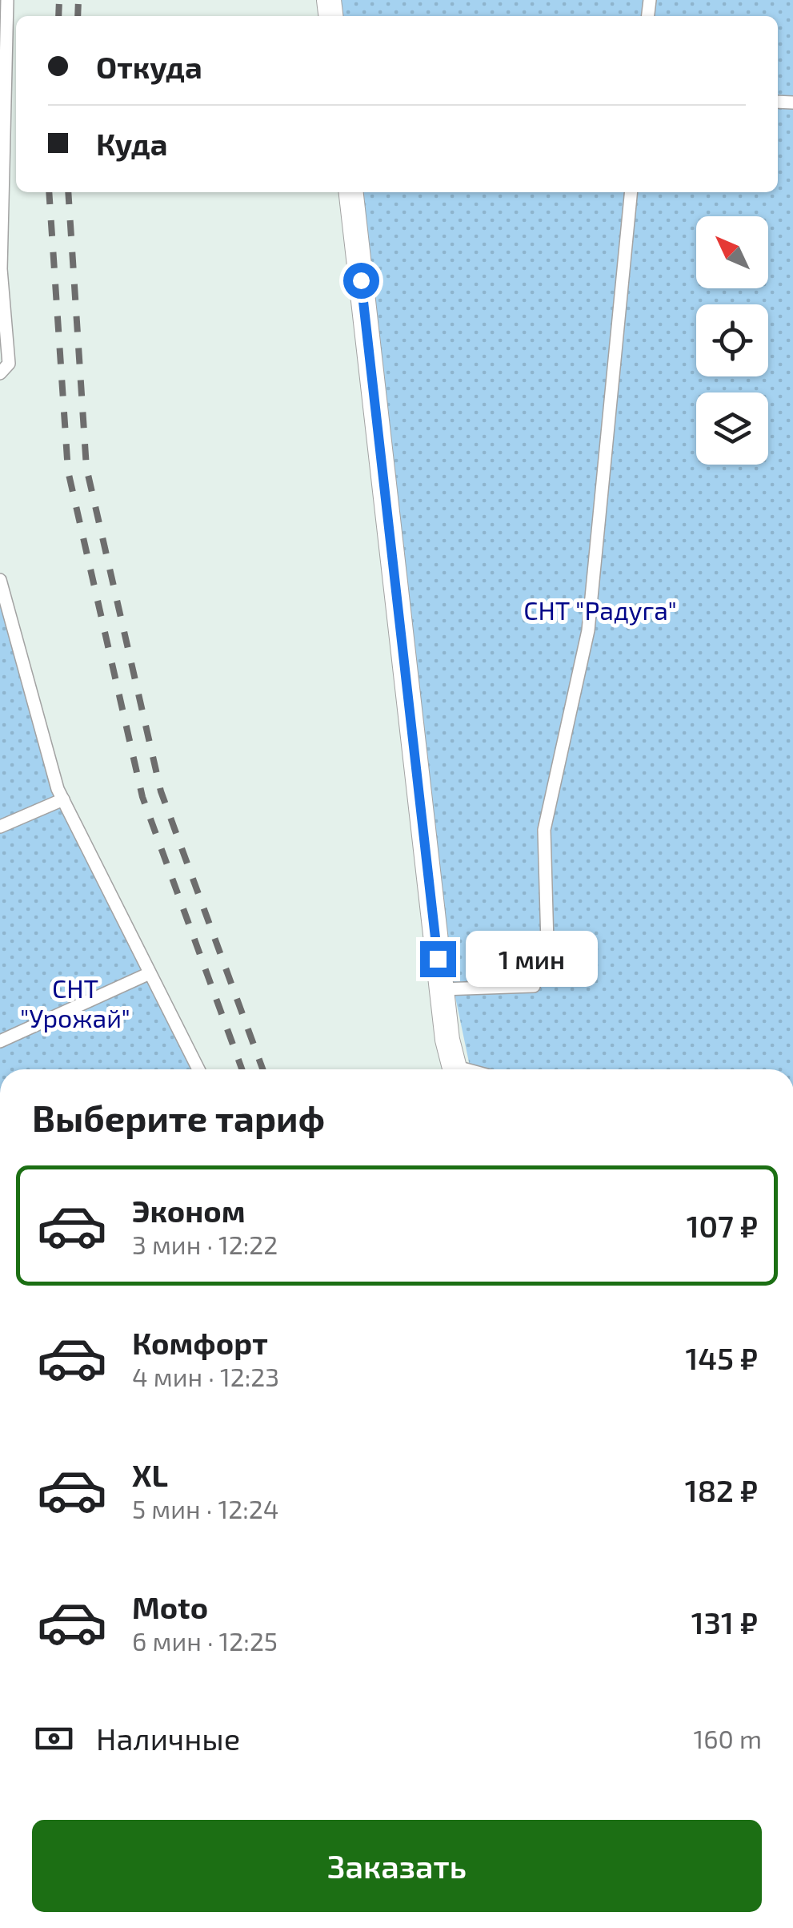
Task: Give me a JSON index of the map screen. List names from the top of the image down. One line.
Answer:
{"parks":["СНТ \"Радуга\"","СНТ \"Урожай\""],"north":"top left","page":{"banner":["Откуда","Куда"],"bubble":"1 мин","heading":"Выберите тариф","list":[{"name":"Эконом","note":"3 мин · 12:22","value":"107 ₽"},{"name":"Комфорт","note":"4 мин · 12:23","value":"145 ₽"},{"name":"XL","note":"5 мин · 12:24","value":"182 ₽"},{"name":"Moto","note":"6 мин · 12:25","value":"131 ₽"}],"pay":["Наличные","160 m"],"buttons":"Заказать"}}
